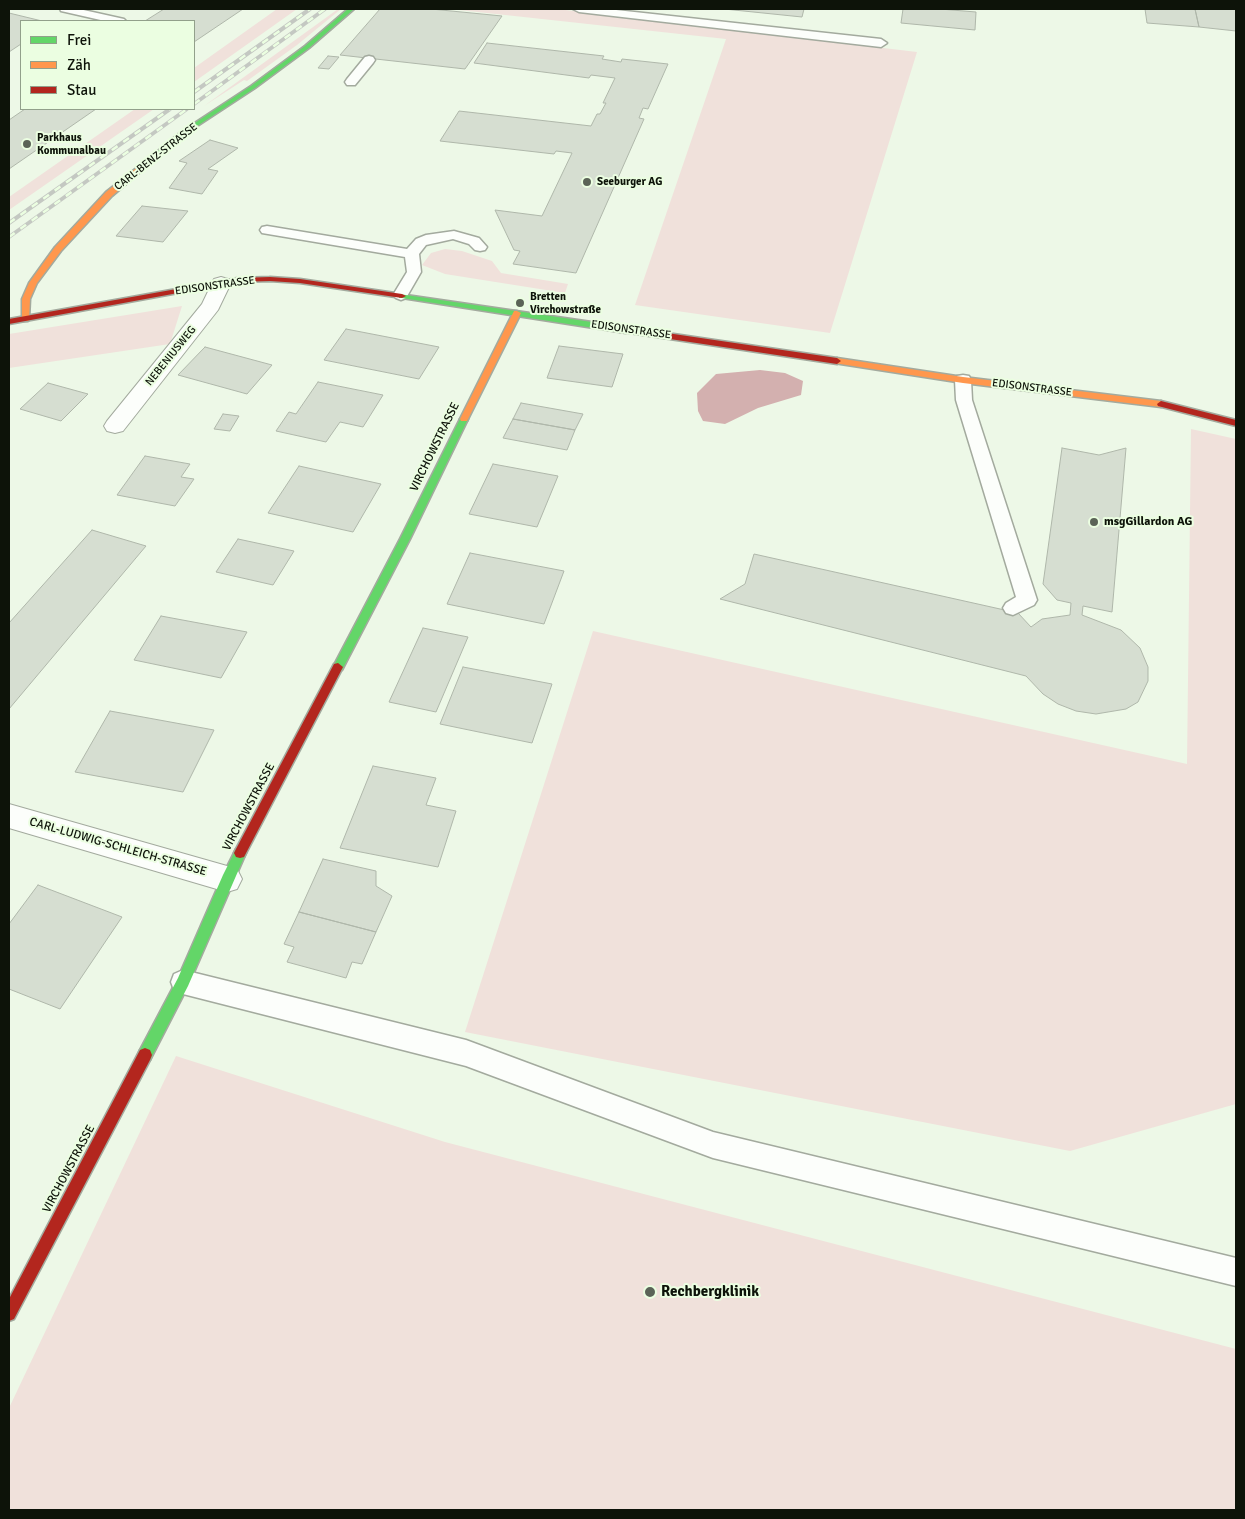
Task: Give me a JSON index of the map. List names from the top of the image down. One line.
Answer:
{"streets":{"street":["CARL-BENZ-STRASSE","EDISONSTRASSE","NEBENIUSWEG","VIRCHOWSTRASSE","CARL-LUDWIG-SCHLEICH-STRASSE"]},"crossings":[["CARL-BENZ-STRASSE","EDISONSTRASSE"],["EDISONSTRASSE","NEBENIUSWEG"],["EDISONSTRASSE","VIRCHOWSTRASSE"],["VIRCHOWSTRASSE","CARL-LUDWIG-SCHLEICH-STRASSE"]],"places":["Parkhaus Kommunalbau","Seeburger AG","Bretten Virchowstraße","msgGillardon AG","Rechbergklinik"],"legend":["Frei","Zäh","Stau"]}
